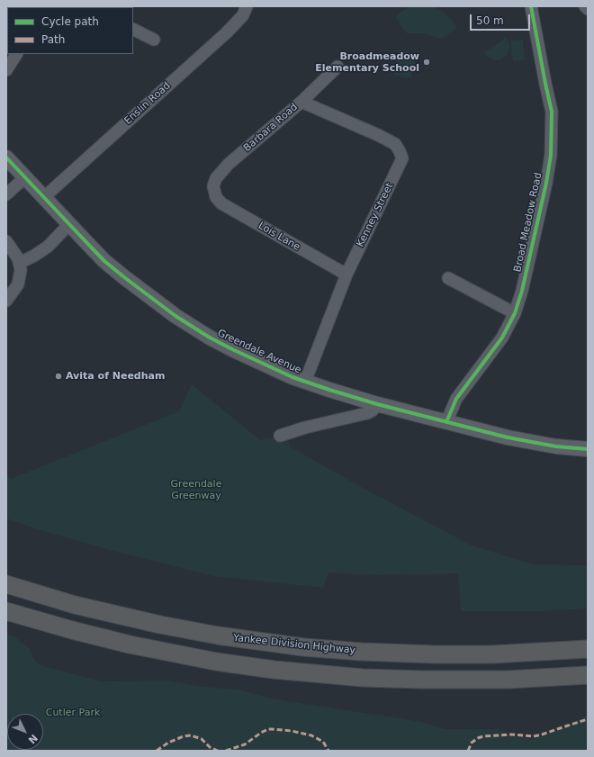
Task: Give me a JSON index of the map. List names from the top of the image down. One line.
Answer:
{"streets":{"highway":["Yankee Division Highway"],"main road":["Greendale Avenue"],"street":["Enslin Road","Barbara Road","Kenney Street","Broad Meadow Road","Lois Lane"]},"crossings":[["Enslin Road","Greendale Avenue"],["Barbara Road","Kenney Street"],["Barbara Road","Lois Lane"],["Kenney Street","Lois Lane"],["Kenney Street","Greendale Avenue"],["Broad Meadow Road","Greendale Avenue"]],"parks":["Greendale Greenway","Cutler Park"],"places":["Broadmeadow Elementary School","Avita of Needham"],"legend":["Cycle path","Path"],"scale_bar":"50 m","north":"bottom right"}
